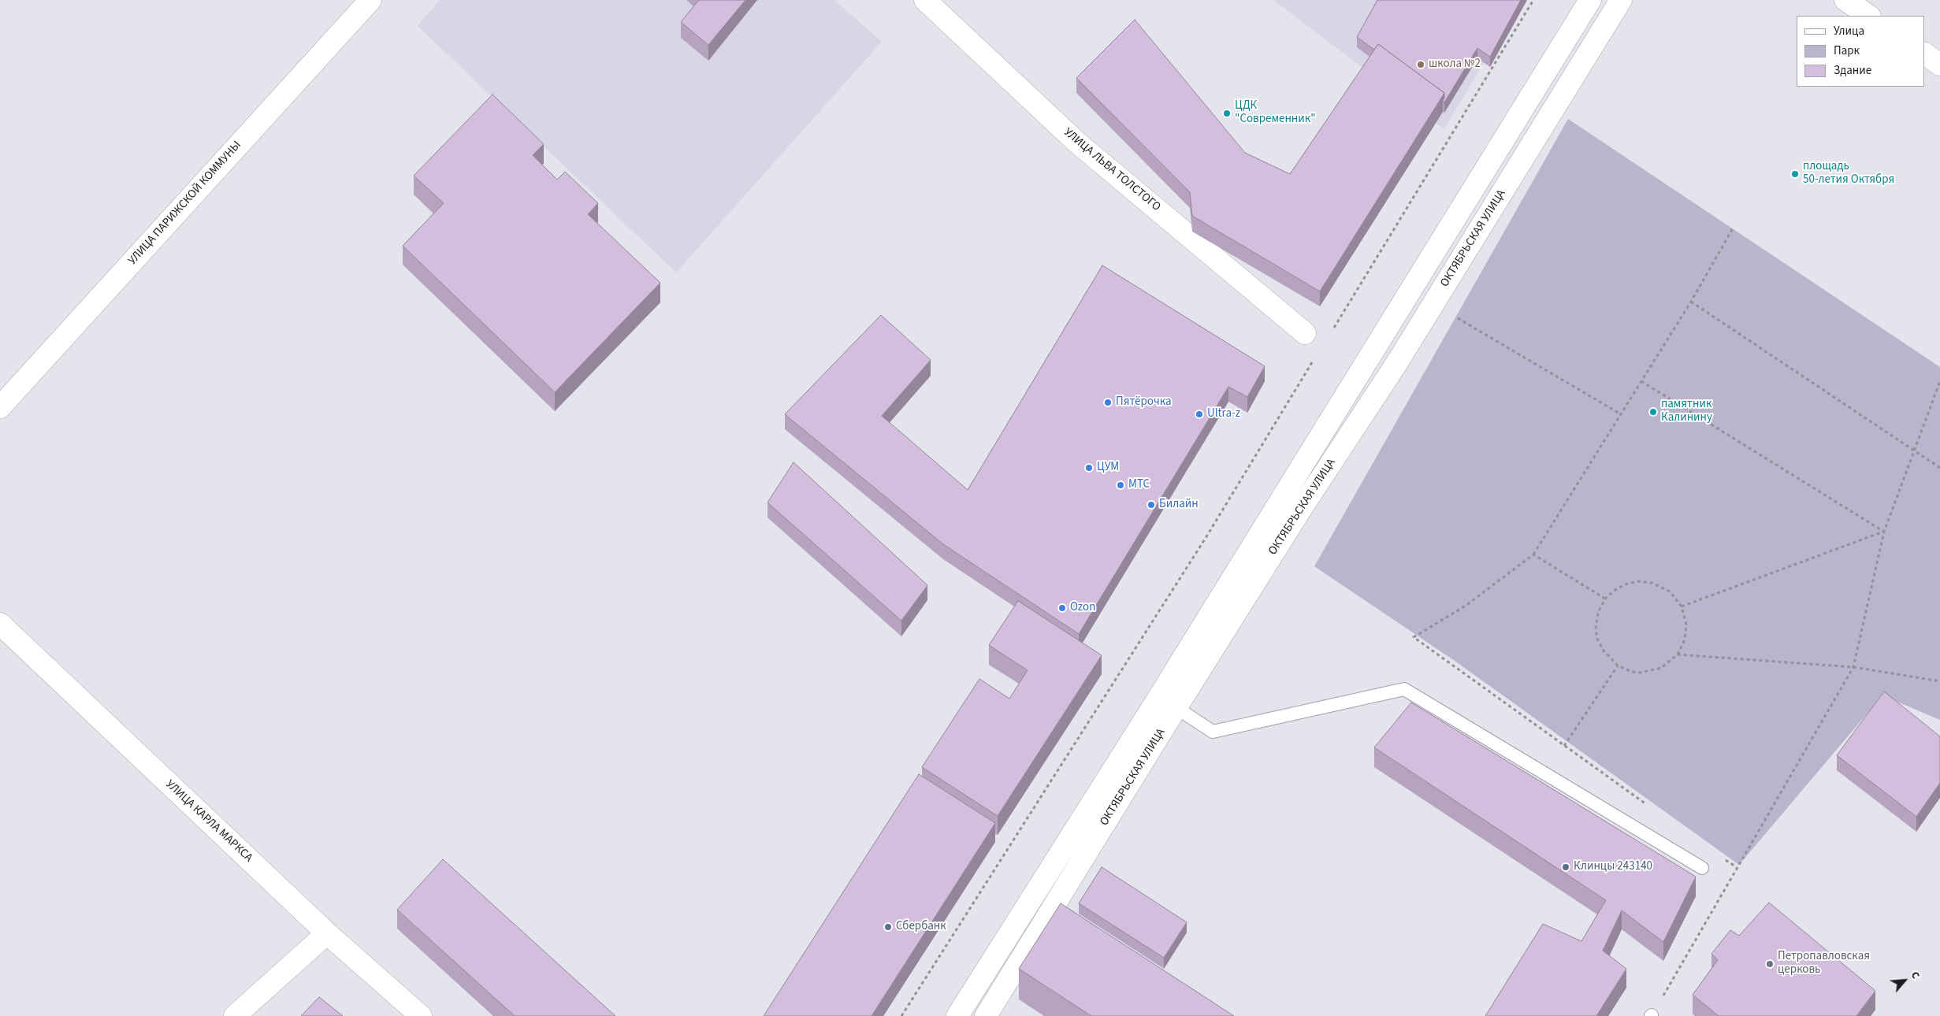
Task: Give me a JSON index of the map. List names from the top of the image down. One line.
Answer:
{"streets":{"main road":["УЛИЦА ЛЬВА ТОЛСТОГО","УЛИЦА ПАРИЖСКОЙ КОММУНЫ","ОКТЯБРЬСКАЯ УЛИЦА","УЛИЦА КАРЛА МАРКСА"]},"places":["школа №2","ЦДК \"Современник\"","площадь 50-летия Октября","Пятёрочка","памятник Калинину","Ultra-z","ЦУМ","МТС","Билайн","Ozon","Клинцы 243140","Сбербанк","Петропавловская церковь"],"legend":["Улица","Парк","Здание"],"north":"top right"}
